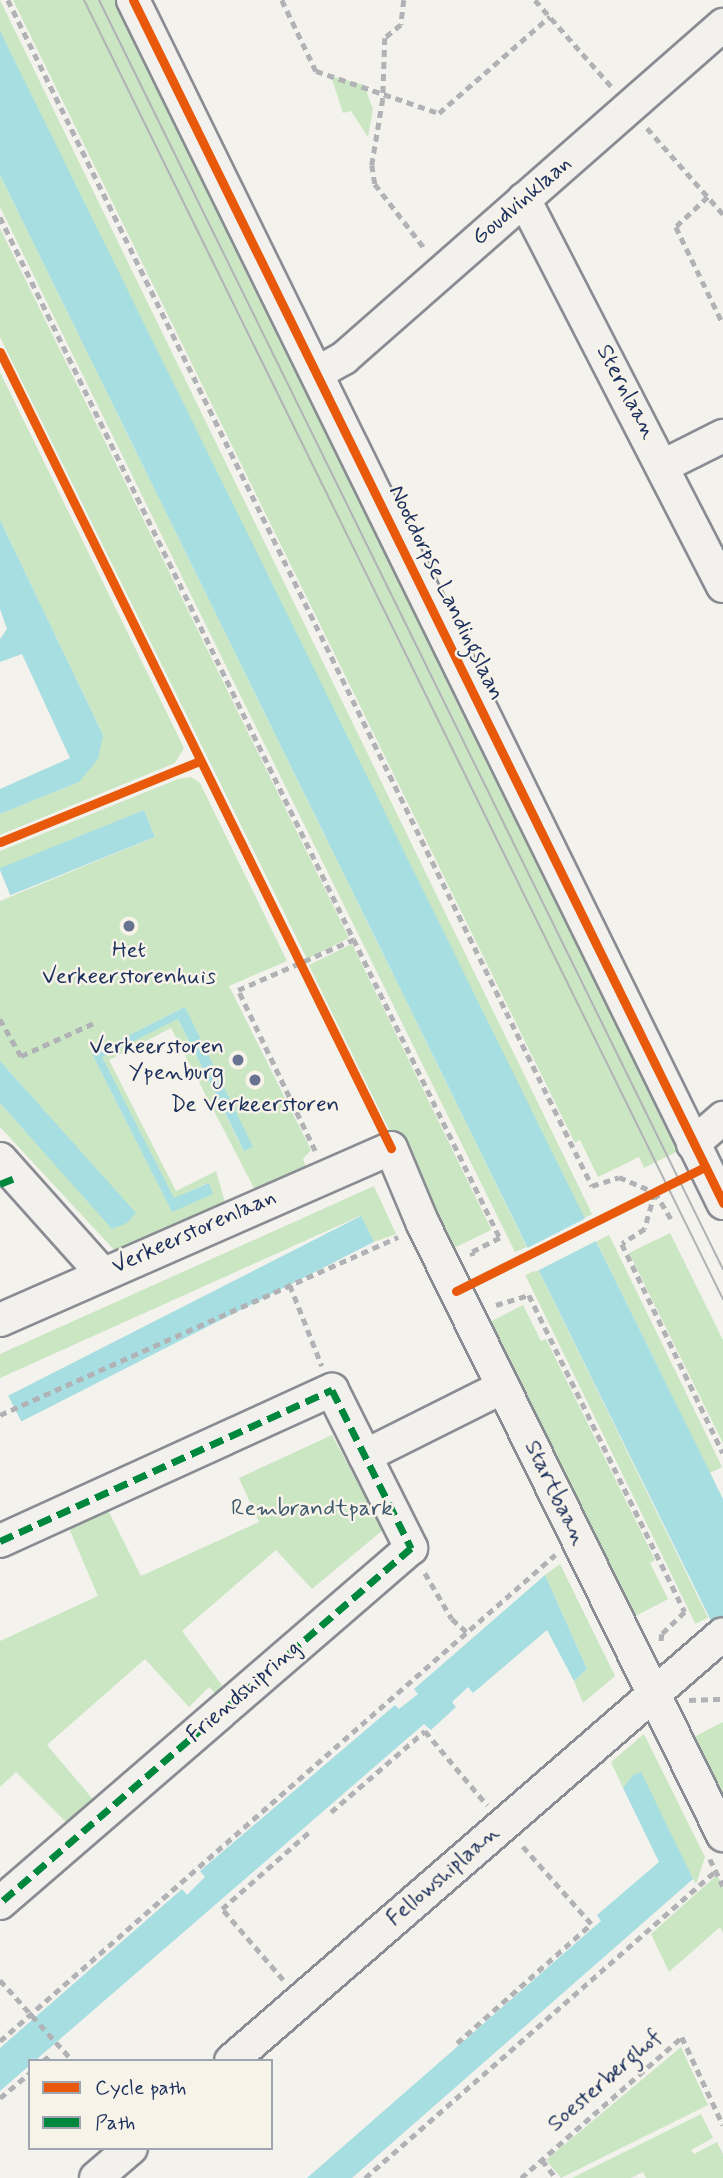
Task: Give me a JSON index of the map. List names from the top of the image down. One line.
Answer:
{"streets":{"street":["Goudvinklaan","Sternlaan","Nootdorpse Landingslaan","Verkeerstorenlaan","Startbaan","Friendshipring","Fellowshiplaan"],"path":["Soesterberghof"]},"crossings":[["Goudvinklaan","Sternlaan"],["Goudvinklaan","Nootdorpse Landingslaan"],["Verkeerstorenlaan","Startbaan"],["Startbaan","Fellowshiplaan"]],"parks":["Rembrandtpark"],"places":["Het Verkeerstorenhuis","Verkeerstoren Ypenburg","De Verkeerstoren"],"legend":["Cycle path","Path"]}
